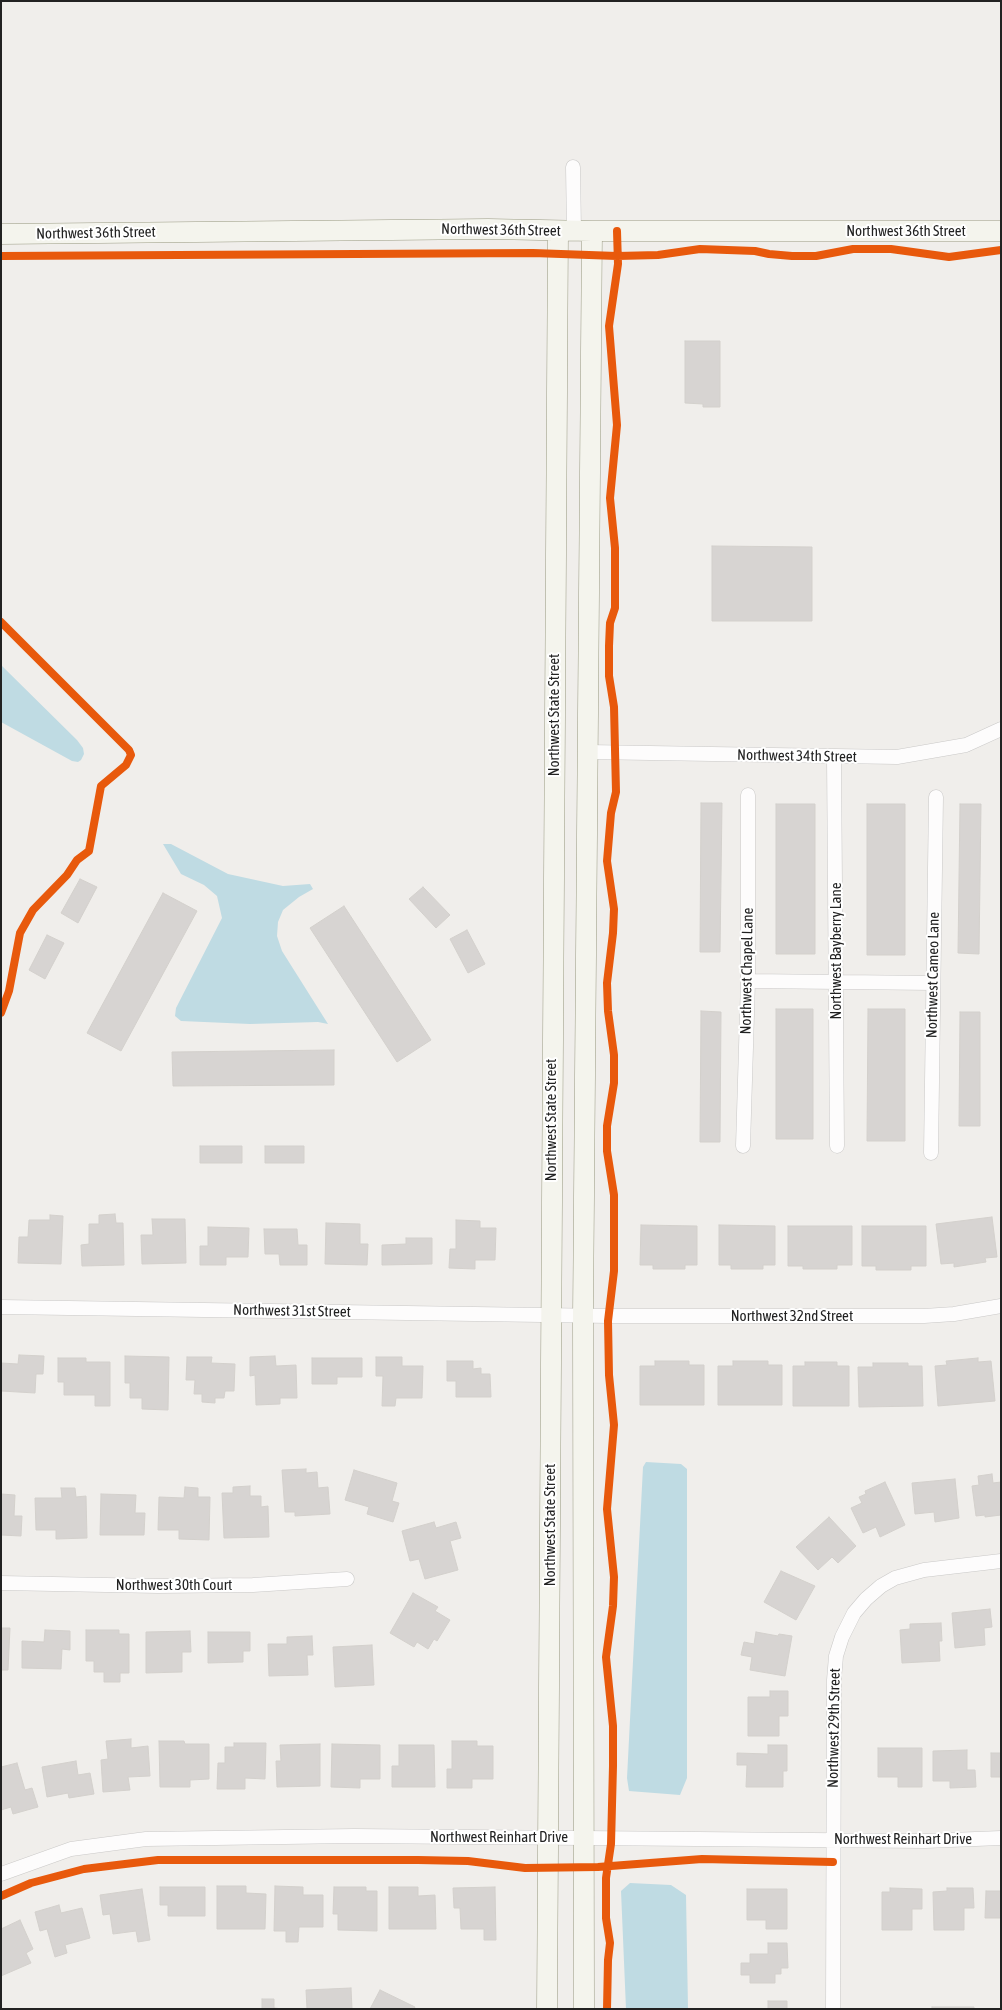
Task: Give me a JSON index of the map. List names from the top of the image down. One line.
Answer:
{"streets":{"main road":["Northwest 36th Street","Northwest State Street"],"street":["Northwest 34th Street","Northwest Bayberry Lane","Northwest Chapel Lane","Northwest Cameo Lane","Northwest 31st Street","Northwest 32nd Street","Northwest 30th Court","Northwest 29th Street","Northwest Reinhart Drive"]},"crossings":[["Northwest 36th Street","Northwest State Street"],["Northwest State Street","Northwest 31st Street"],["Northwest State Street","Northwest Reinhart Drive"],["Northwest 34th Street","Northwest Bayberry Lane"],["Northwest 31st Street","Northwest 32nd Street"],["Northwest 29th Street","Northwest Reinhart Drive"]]}
